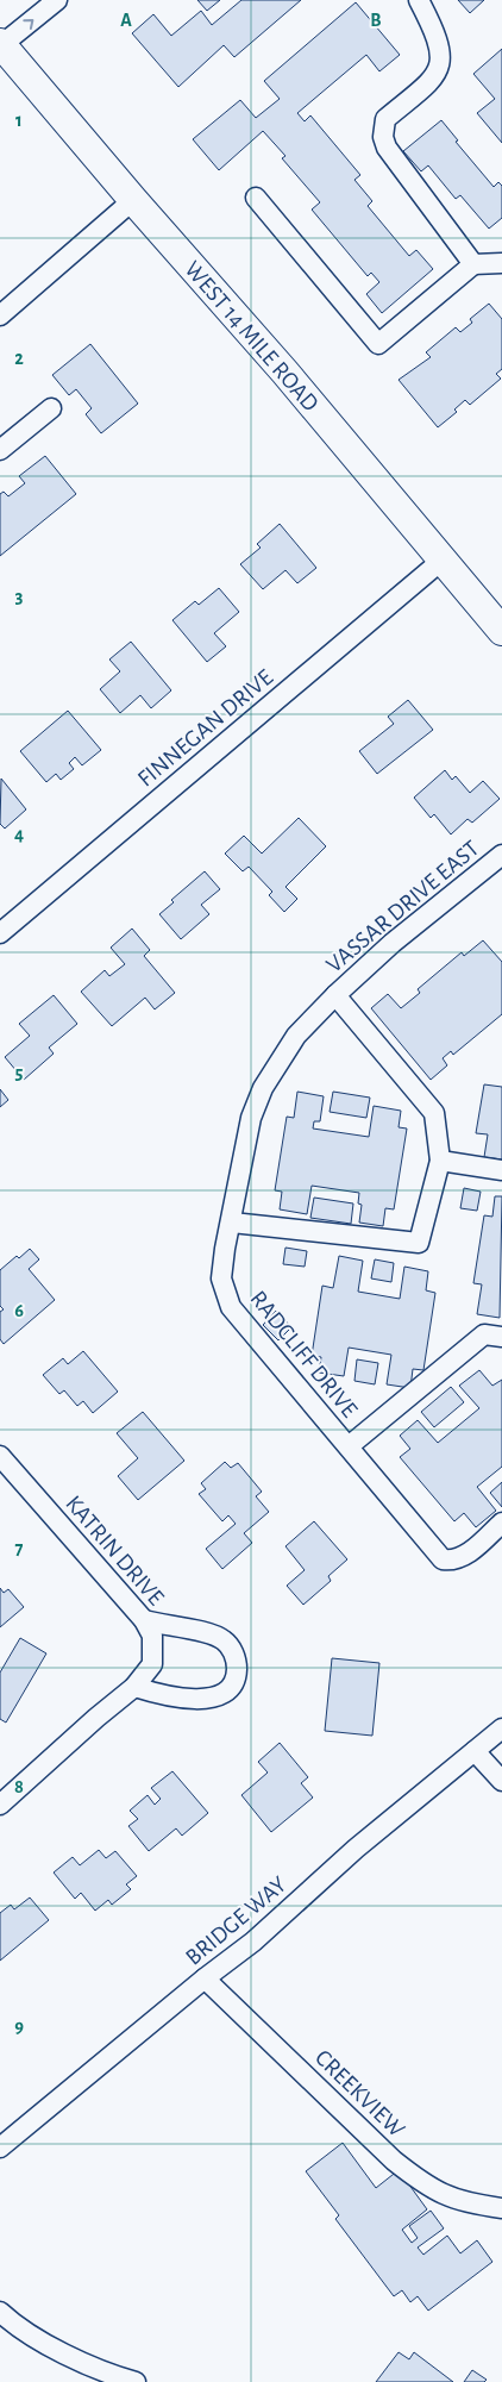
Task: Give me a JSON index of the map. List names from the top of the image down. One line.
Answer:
{"streets":{"street":["WEST 14 MILE ROAD","FINNEGAN DRIVE","VASSAR DRIVE EAST","RADCLIFF DRIVE","KATRIN DRIVE","BRIDGE WAY","CREEKVIEW"]},"crossings":[["WEST 14 MILE ROAD","FINNEGAN DRIVE"],["VASSAR DRIVE EAST","RADCLIFF DRIVE"],["BRIDGE WAY","CREEKVIEW"]],"grid":{"columns":["A","B"],"rows":["1","2","3","4","5","6","7","8","9"]}}
